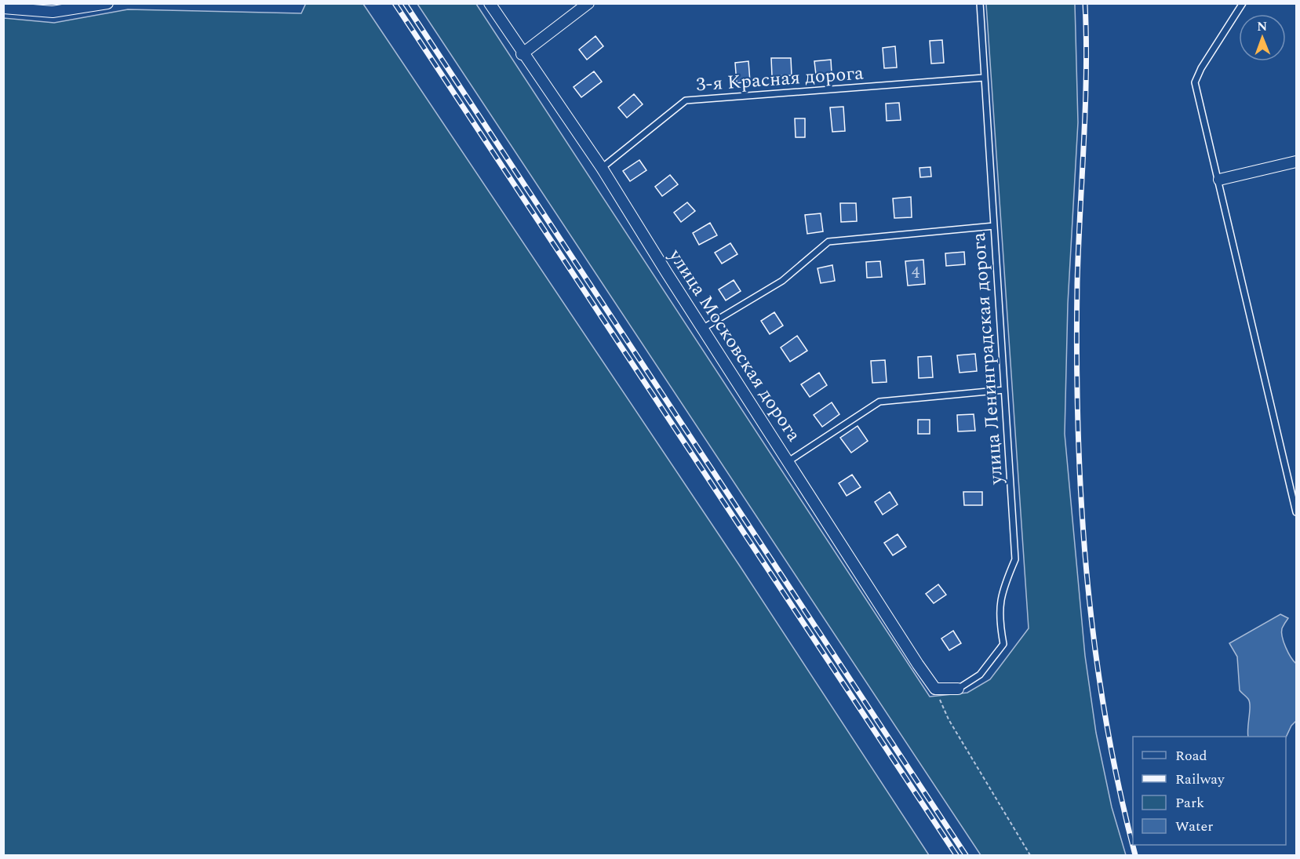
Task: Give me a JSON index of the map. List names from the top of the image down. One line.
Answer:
{"streets":{"street":["улица Московская дорога"],"lane":["3-я Красная дорога","улица Ленинградская дорога"]},"crossings":[["3-я Красная дорога","улица Московская дорога"],["3-я Красная дорога","улица Ленинградская дорога"]],"house_numbers":["4"],"legend":["Road","Railway","Park","Water"],"north":"top"}
